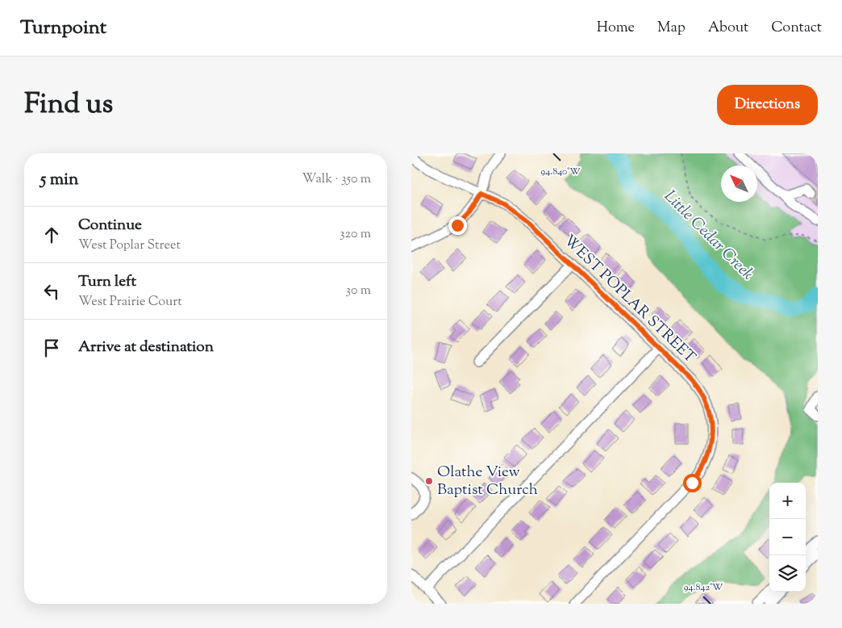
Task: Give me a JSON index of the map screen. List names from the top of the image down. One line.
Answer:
{"streets":{"street":["WEST POPLAR STREET"]},"water":["Little Cedar Creek"],"places":["Olathe View Baptist Church"],"north":"top left","page":{"header":"Turnpoint","nav":["Home","Map","About","Contact"],"title":"Find us","buttons":"Directions","heading":["5 min","Walk · 350 m"],"list":[["Continue","West Poplar Street","320 m"],["Turn left","West Prairie Court","30 m"],"Arrive at destination"],"map_buttons":["+","−"]},"coordinates":["94.840°W","94.842°W"]}
